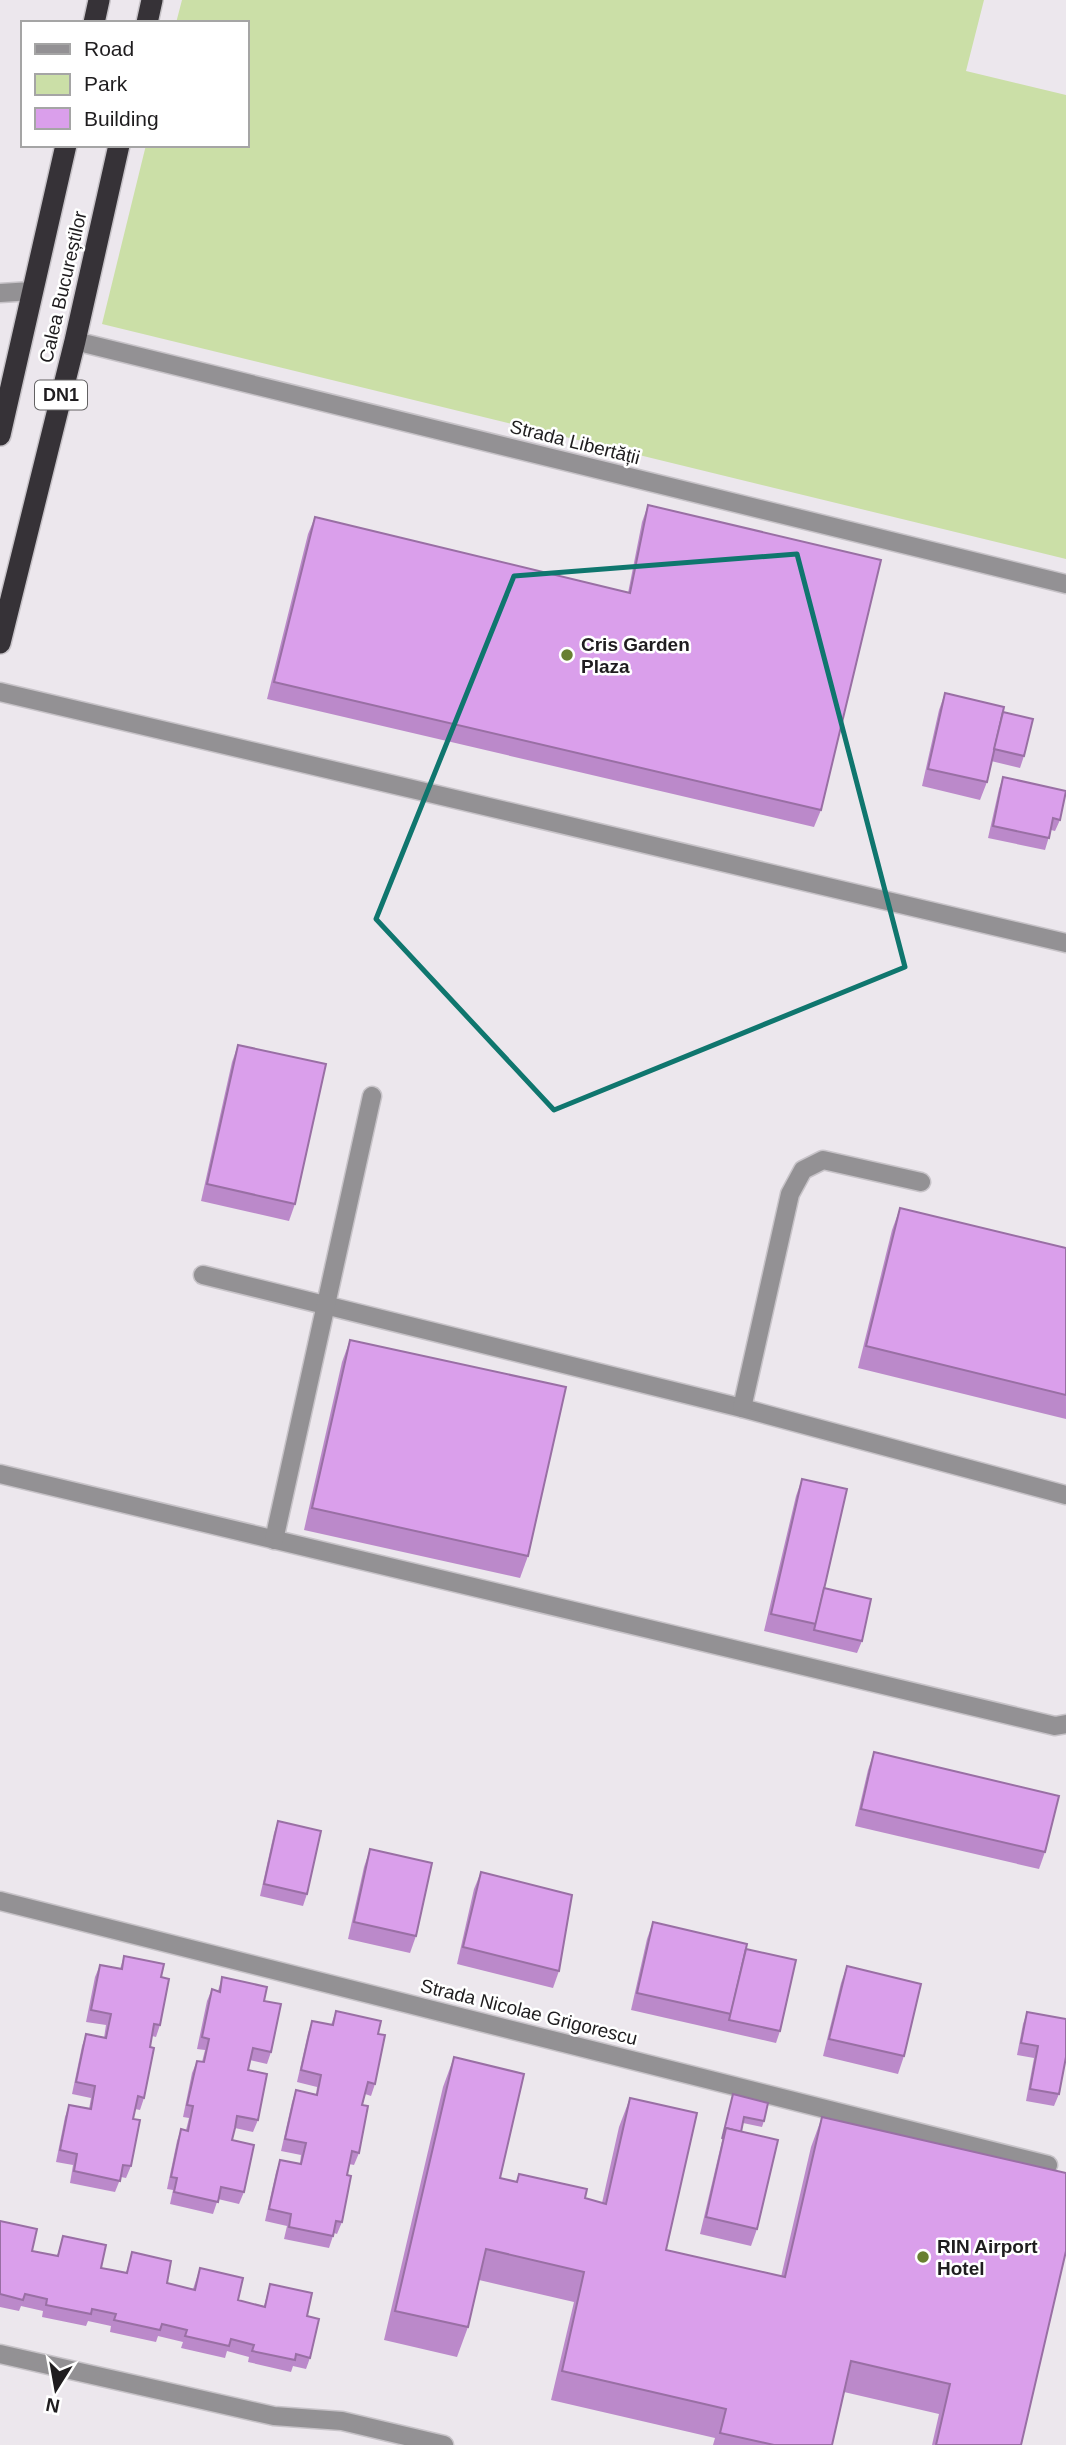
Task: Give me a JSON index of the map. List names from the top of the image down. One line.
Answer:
{"streets":{"highway":["Calea Bucureștilor","DN1"],"street":["Strada Libertății","Strada Nicolae Grigorescu"]},"crossings":[["Calea Bucureștilor","Strada Libertății"]],"places":["Cris Garden Plaza","RIN Airport Hotel"],"legend":["Road","Park","Building"],"north":"bottom"}
